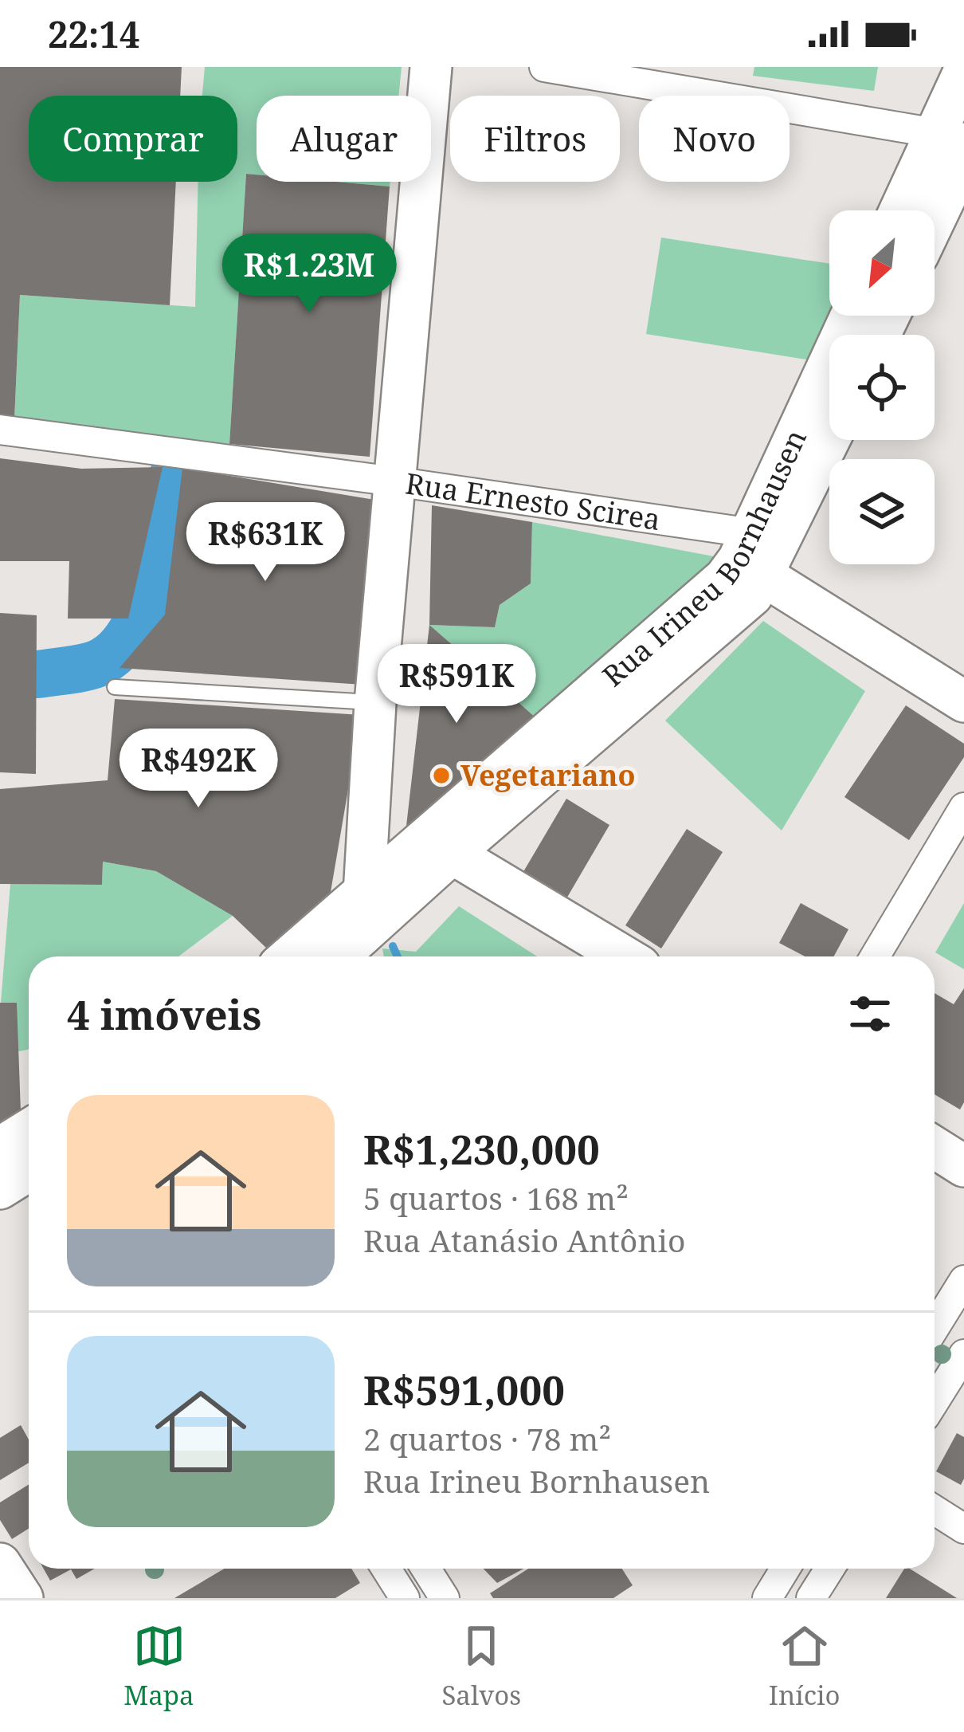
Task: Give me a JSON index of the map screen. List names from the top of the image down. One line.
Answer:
{"streets":{"street":["Rua Ernesto Scirea","Rua Irineu Bornhausen"]},"crossings":[["Rua Ernesto Scirea","Rua Irineu Bornhausen"]],"places":["Vegetariano"],"north":"bottom left","page":{"status":"22:14","chip":["Comprar","Alugar","Filtros","Novo"],"price":["R$1.23M","R$631K","R$591K","R$492K"],"heading":"4 imóveis","list":[{"name":"R$1,230,000","note":"5 quartos · 168 m² · Rua Atanásio Antônio"},{"name":"R$591,000","note":"2 quartos · 78 m² · Rua Irineu Bornhausen"}],"tabs":["Mapa","Salvos","Início"]}}
